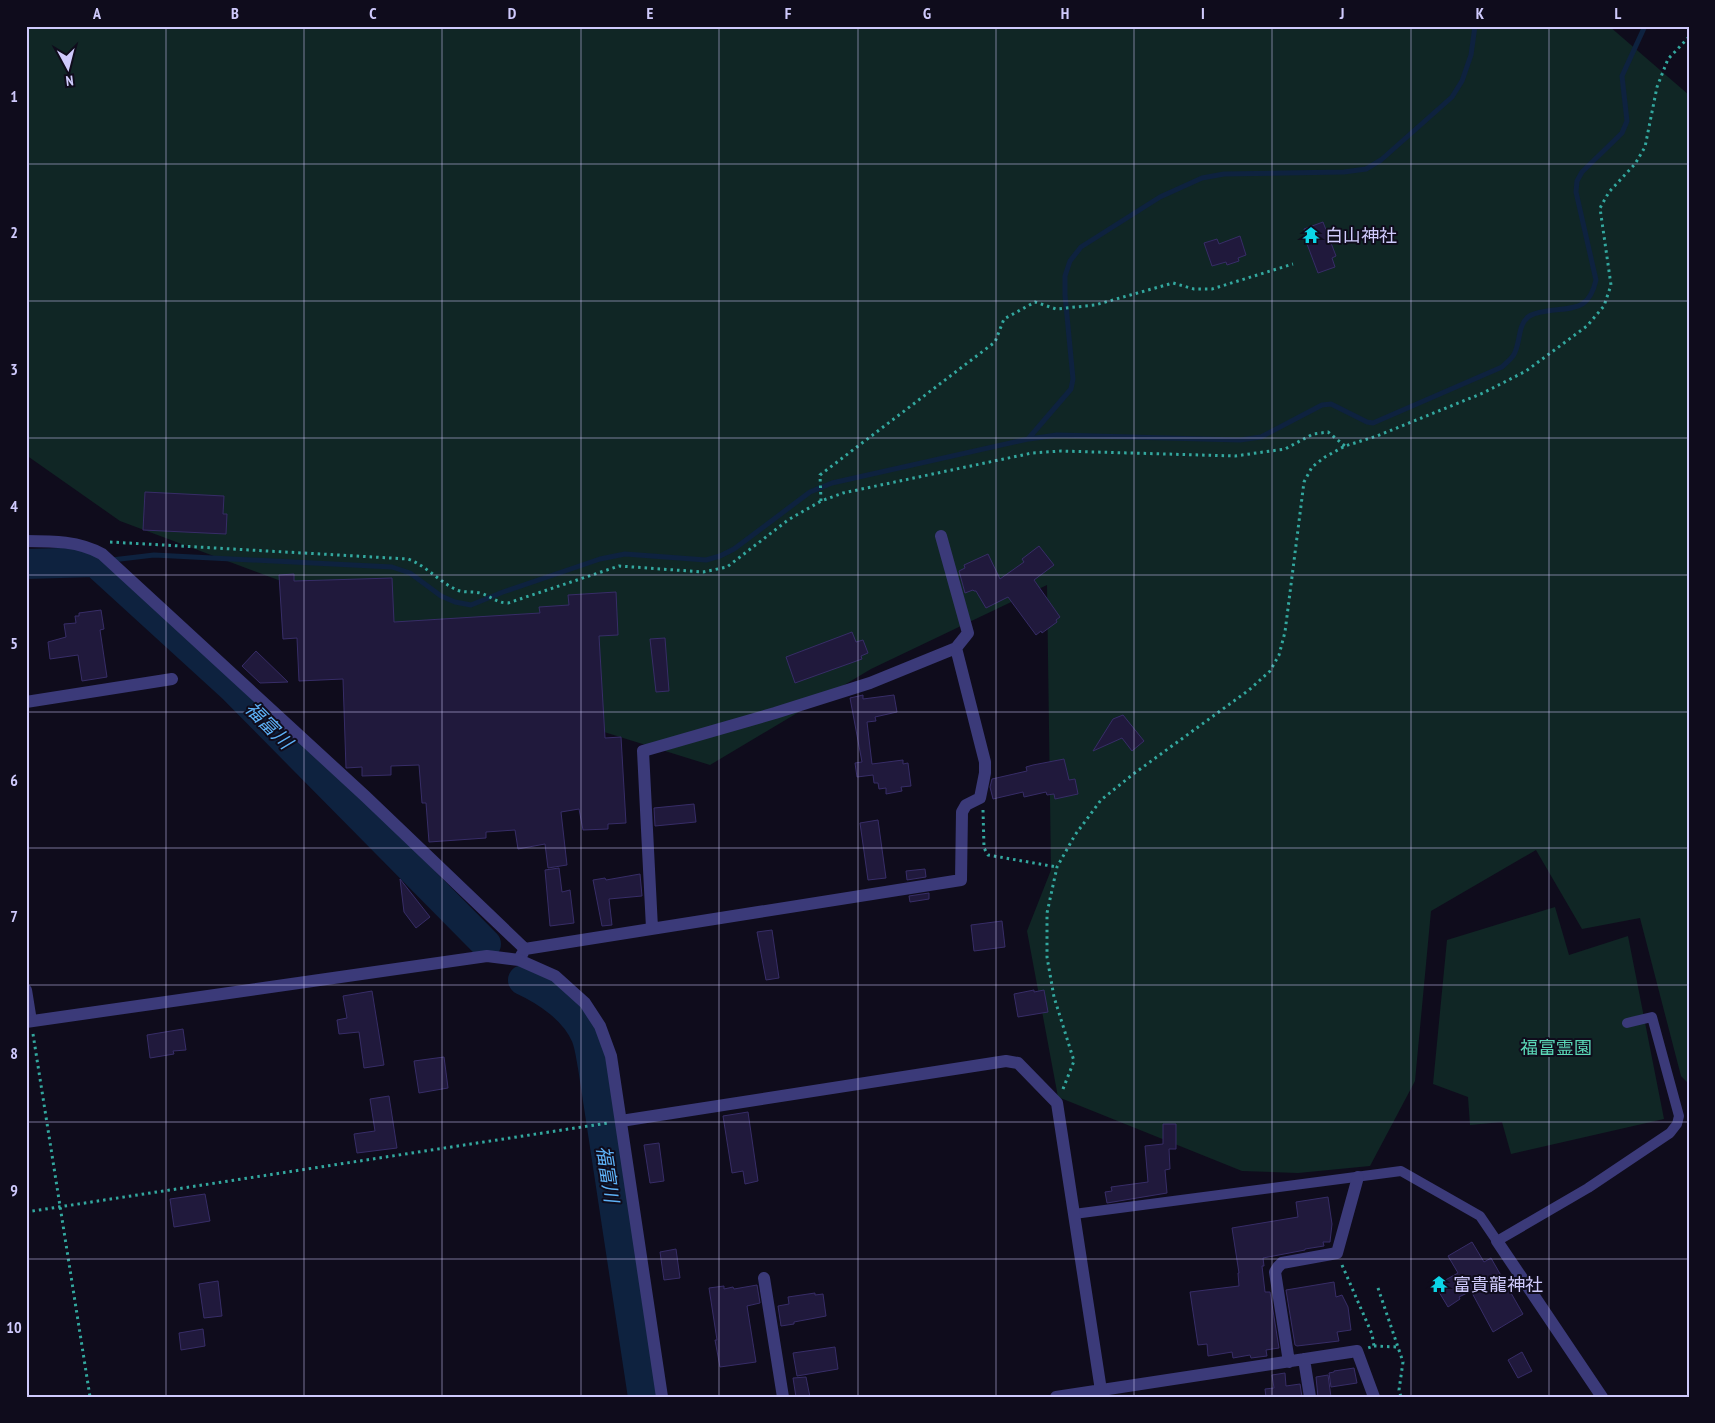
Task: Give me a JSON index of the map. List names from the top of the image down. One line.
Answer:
{"water":["福富川"],"parks":["福富霊園"],"places":{"temple":["白山神社","富貴龍神社"]},"north":"bottom","grid":{"columns":["A","B","C","D","E","F","G","H","I","J","K","L"],"rows":["1","2","3","4","5","6","7","8","9","10"]}}
